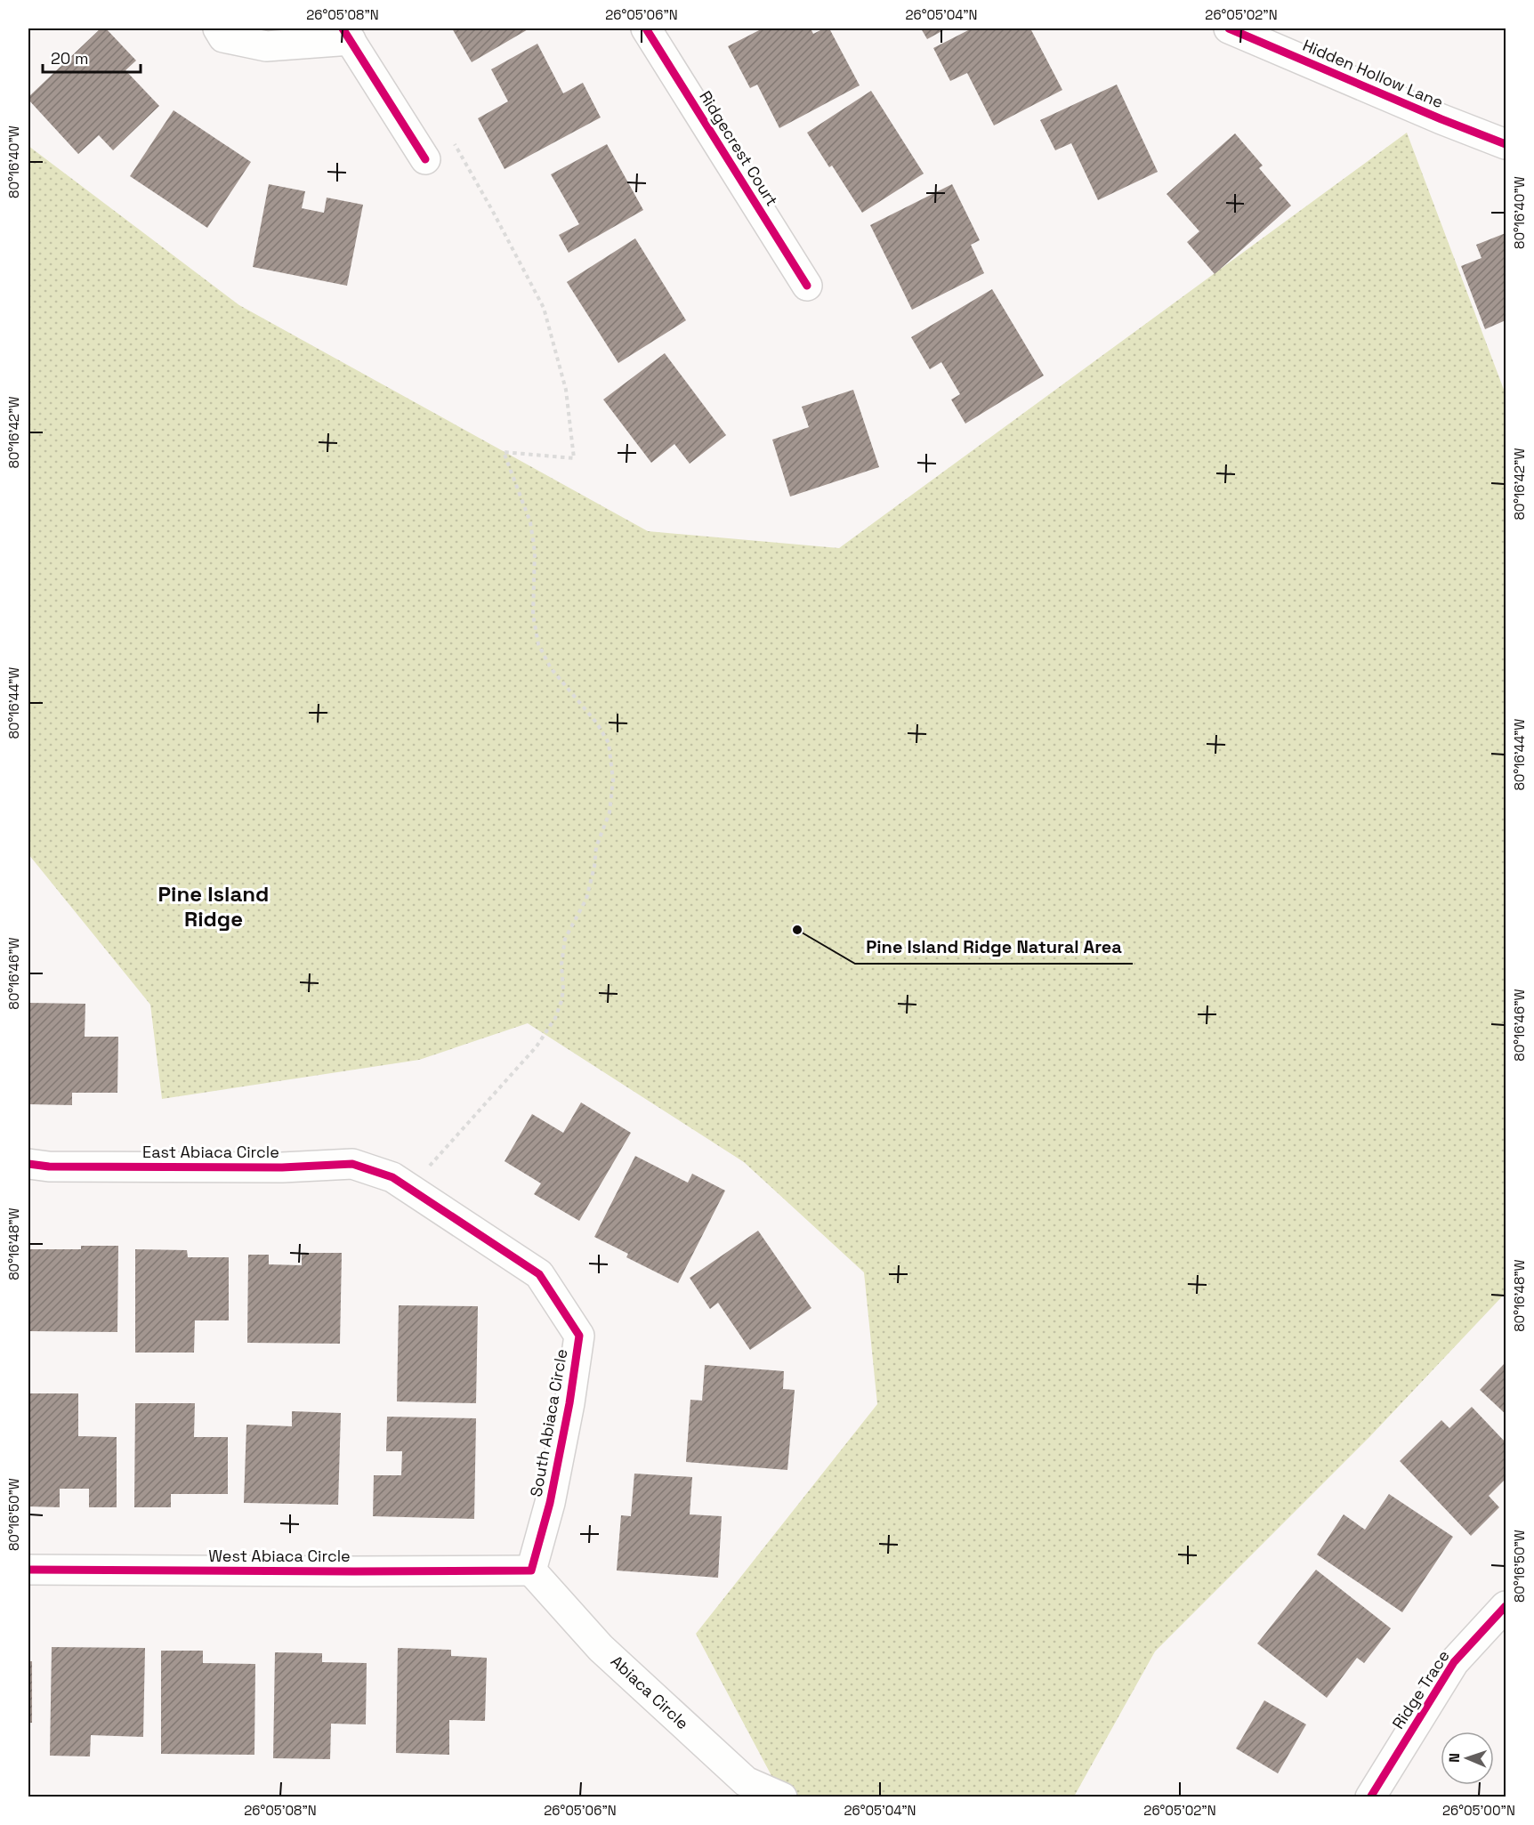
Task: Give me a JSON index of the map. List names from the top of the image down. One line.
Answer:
{"streets":{"street":["Hidden Hollow Lane","Ridgecrest Court","East Abiaca Circle","South Abiaca Circle","West Abiaca Circle","Ridge Trace","Abiaca Circle"]},"crossings":[["East Abiaca Circle","South Abiaca Circle"],["South Abiaca Circle","West Abiaca Circle"],["South Abiaca Circle","Abiaca Circle"],["West Abiaca Circle","Abiaca Circle"]],"districts":["Pine Island Ridge"],"places":["Pine Island Ridge Natural Area"],"scale_bar":"20 m","north":"left","coordinates":["26°05'08\"N","26°05'06\"N","26°05'04\"N","26°05'02\"N","80°16'40\"W","80°16'42\"W","80°16'44\"W","80°16'46\"W","80°16'48\"W","80°16'50\"W","26°05'00\"N"]}
